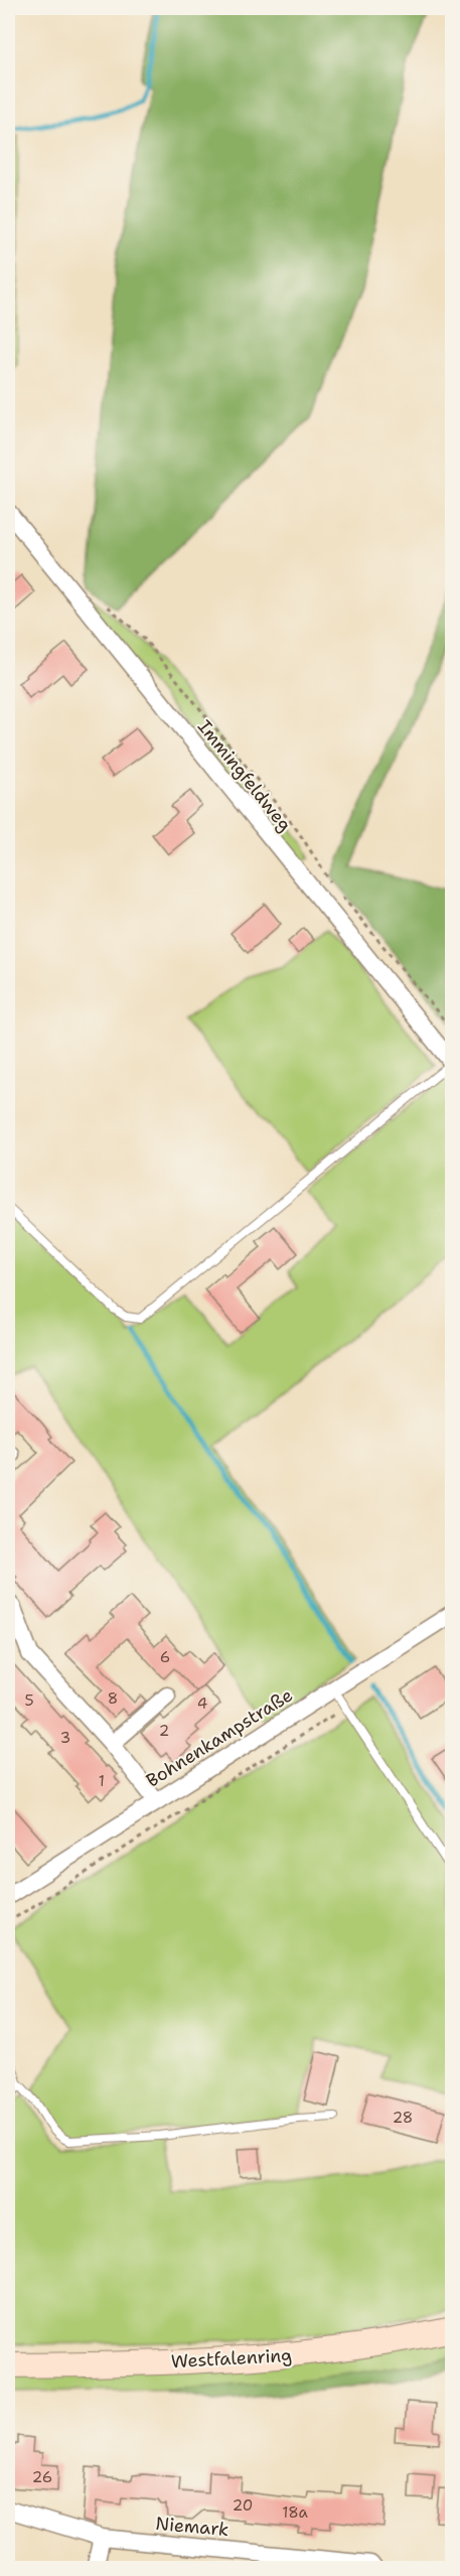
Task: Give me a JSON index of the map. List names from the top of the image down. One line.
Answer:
{"streets":{"street":["Immingfeldweg","Bohnenkampstraße","Westfalenring","Niemark"]},"house_numbers":["6","8","5","4","2","3","1","28","26","20","18a"]}
